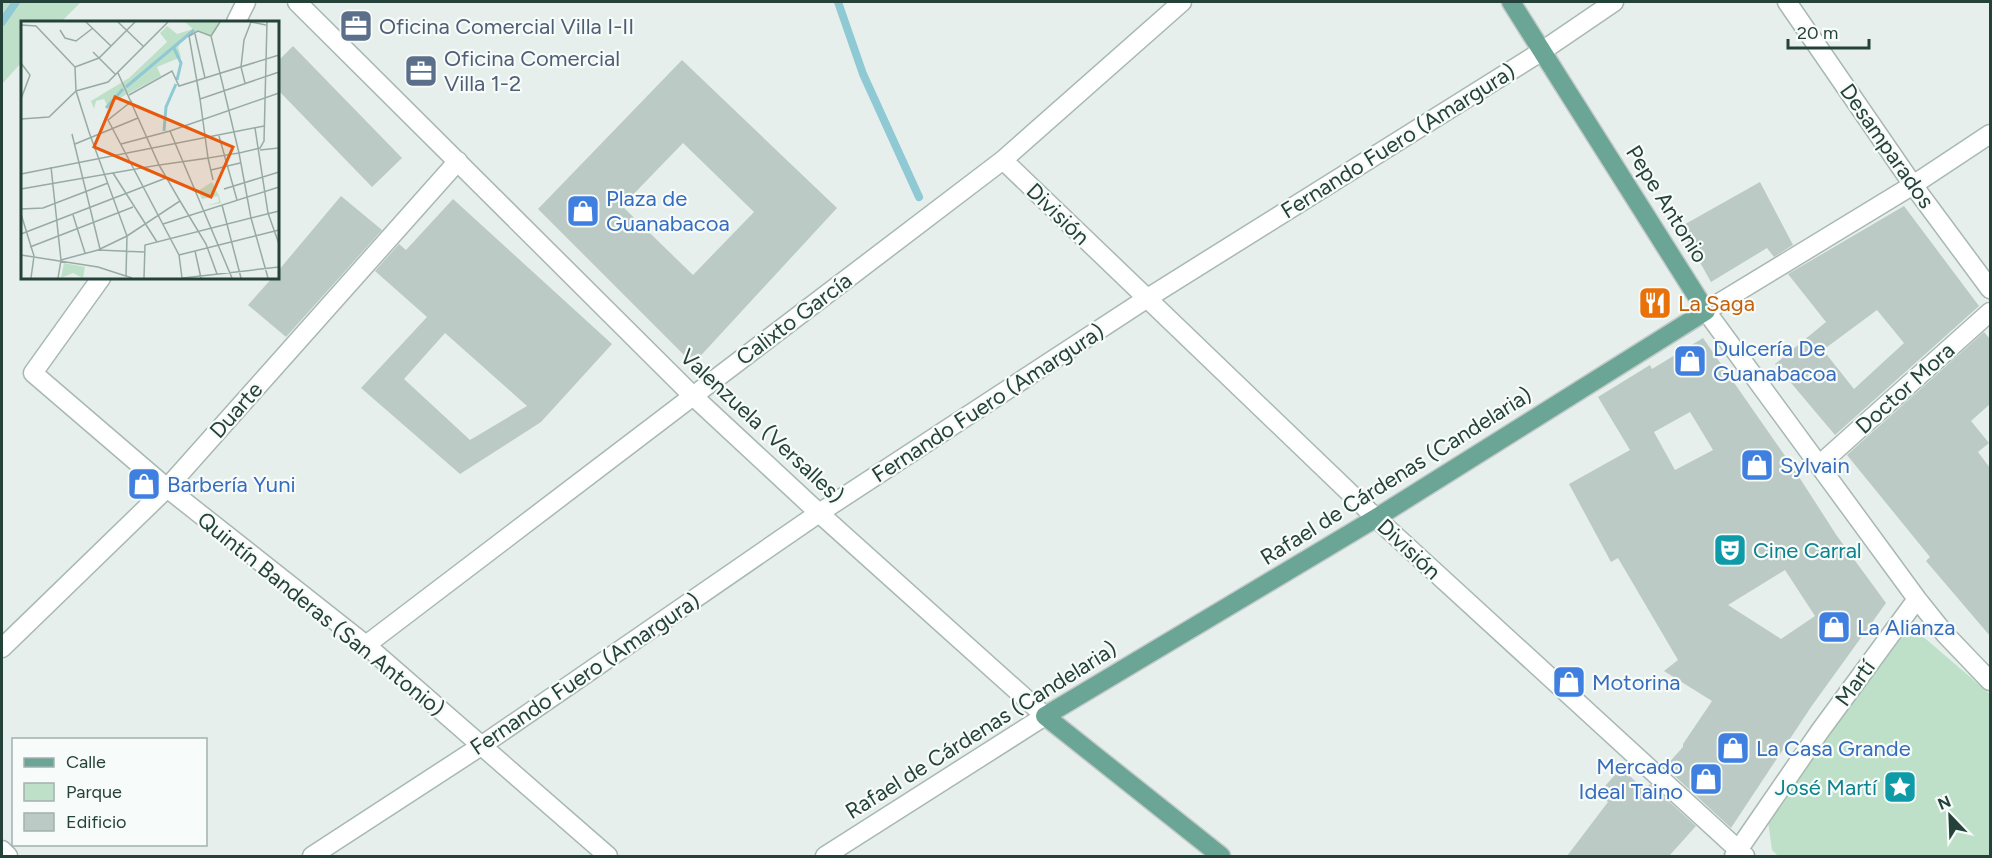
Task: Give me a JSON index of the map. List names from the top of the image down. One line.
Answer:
{"streets":{"main road":["Pepe Antonio","Valenzuela (Versalles)","Rafael de Cárdenas (Candelaria)"],"street":["Fernando Fuero (Amargura)","Desamparados","División","Calixto García","Doctor Mora","Duarte","Quintín Banderas (San Antonio)","Martí"]},"crossings":[["Fernando Fuero (Amargura)","Pepe Antonio"],["Fernando Fuero (Amargura)","División"],["Fernando Fuero (Amargura)","Valenzuela (Versalles)"],["Fernando Fuero (Amargura)","Quintín Banderas (San Antonio)"],["Desamparados","Rafael de Cárdenas (Candelaria)"],["Pepe Antonio","Doctor Mora"],["Pepe Antonio","Rafael de Cárdenas (Candelaria)"],["Pepe Antonio","Martí"],["División","Calixto García"],["División","Rafael de Cárdenas (Candelaria)"],["División","Martí"],["Calixto García","Valenzuela (Versalles)"],["Calixto García","Quintín Banderas (San Antonio)"],["Duarte","Valenzuela (Versalles)"],["Duarte","Quintín Banderas (San Antonio)"],["Valenzuela (Versalles)","Rafael de Cárdenas (Candelaria)"]],"places":{"office":["Oficina Comercial Villa I-II","Oficina Comercial Villa 1-2"],"shop":["Plaza de Guanabacoa","Dulcería De Guanabacoa","Sylvain","Barbería Yuni","La Alianza","Motorina","La Casa Grande","Mercado Ideal Taino"],"restaurant":["La Saga"],"theatre":["Cine Carral"],"place":["José Martí"]},"legend":["Calle","Parque","Edificio"],"scale_bar":"20 m","north":"top left"}
